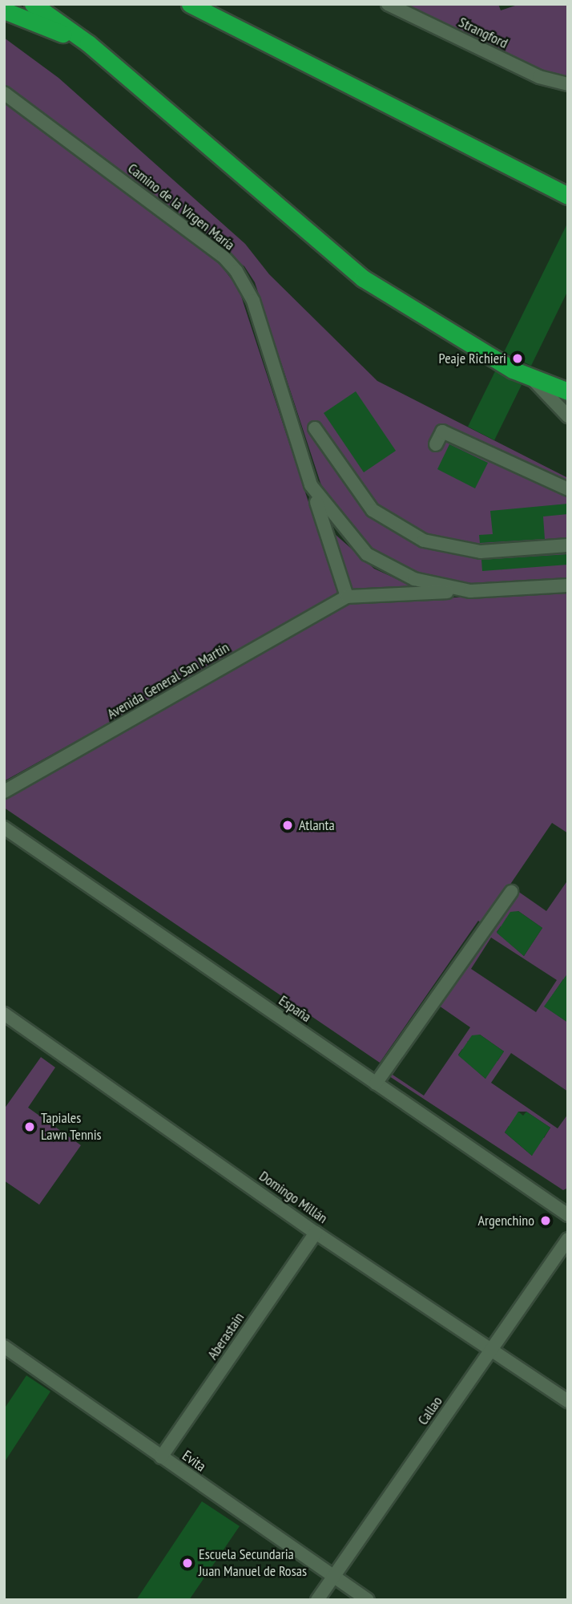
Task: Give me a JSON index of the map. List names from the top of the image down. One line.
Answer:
{"streets":{"street":["Strangford","Camino de la Virgen María","Avenida General San Martín","España","Domingo Millán","Aberastain","Callao","Evita"]},"crossings":[["Camino de la Virgen María","Avenida General San Martín"],["Domingo Millán","Aberastain"],["Domingo Millán","Callao"],["Aberastain","Evita"],["Callao","Evita"]],"places":["Peaje Richieri","Atlanta","Tapiales Lawn Tennis","Argenchino","Escuela Secundaria Juan Manuel de Rosas"]}
